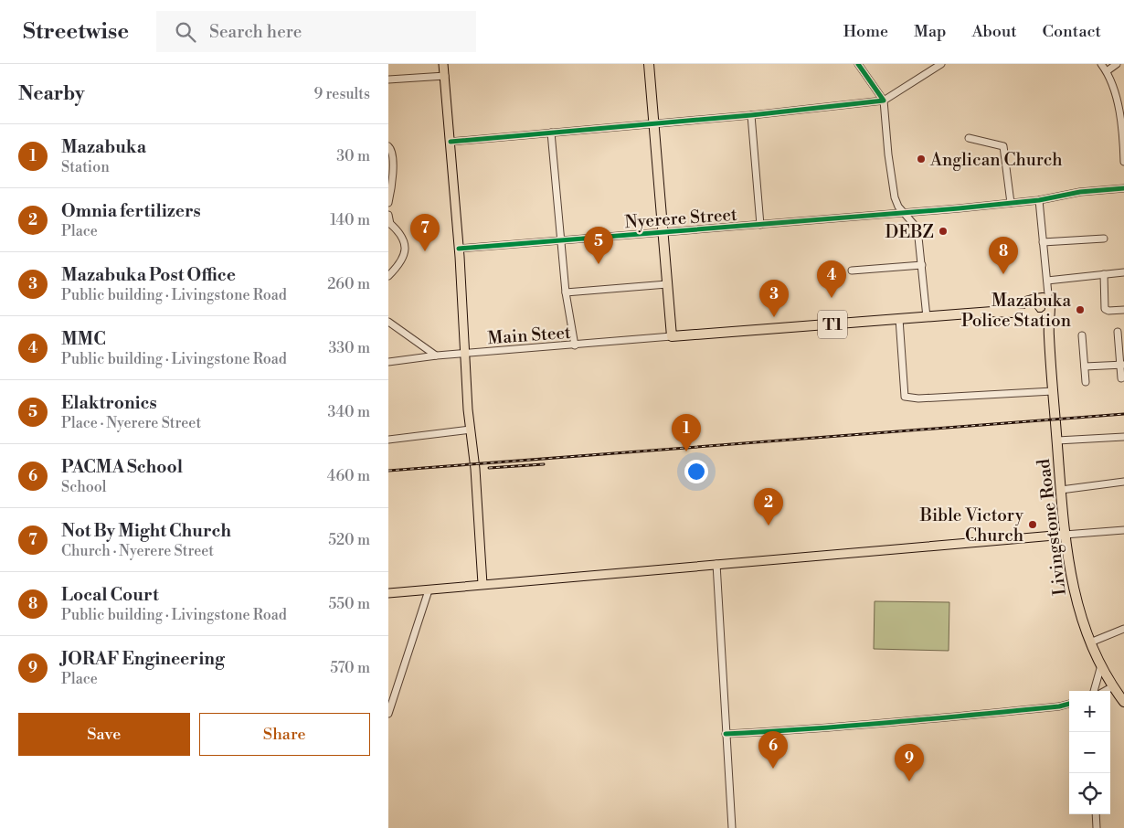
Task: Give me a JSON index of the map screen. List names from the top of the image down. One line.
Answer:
{"streets":{"highway":["T1","Livingstone Road"],"street":["Nyerere Street","Main Steet"]},"crossings":[["T1","Main Steet"],["T1","Livingstone Road"]],"places":["Anglican Church","DEBZ","Mazabuka Police Station","Bible Victory Church"],"page":{"header":"Streetwise","search":"Search here","nav":["Home","Map","About","Contact"],"heading":["Nearby","9 results"],"list":[{"mark":"1","name":"Mazabuka","note":"Station","value":"30 m"},{"mark":"2","name":"Omnia fertilizers","note":"Place","value":"140 m"},{"mark":"3","name":"Mazabuka Post Office","note":"Public building · Livingstone Road","value":"260 m"},{"mark":"4","name":"MMC","note":"Public building · Livingstone Road","value":"330 m"},{"mark":"5","name":"Elaktronics","note":"Place · Nyerere Street","value":"340 m"},{"mark":"6","name":"PACMA School","note":"School","value":"460 m"},{"mark":"7","name":"Not By Might Church","note":"Church · Nyerere Street","value":"520 m"},{"mark":"8","name":"Local Court","note":"Public building · Livingstone Road","value":"550 m"},{"mark":"9","name":"JORAF Engineering","note":"Place","value":"570 m"}],"pins":["7","5","8","4","3","1","2","6","9"],"map_buttons":["+","−"],"buttons":["Save","Share"]}}
